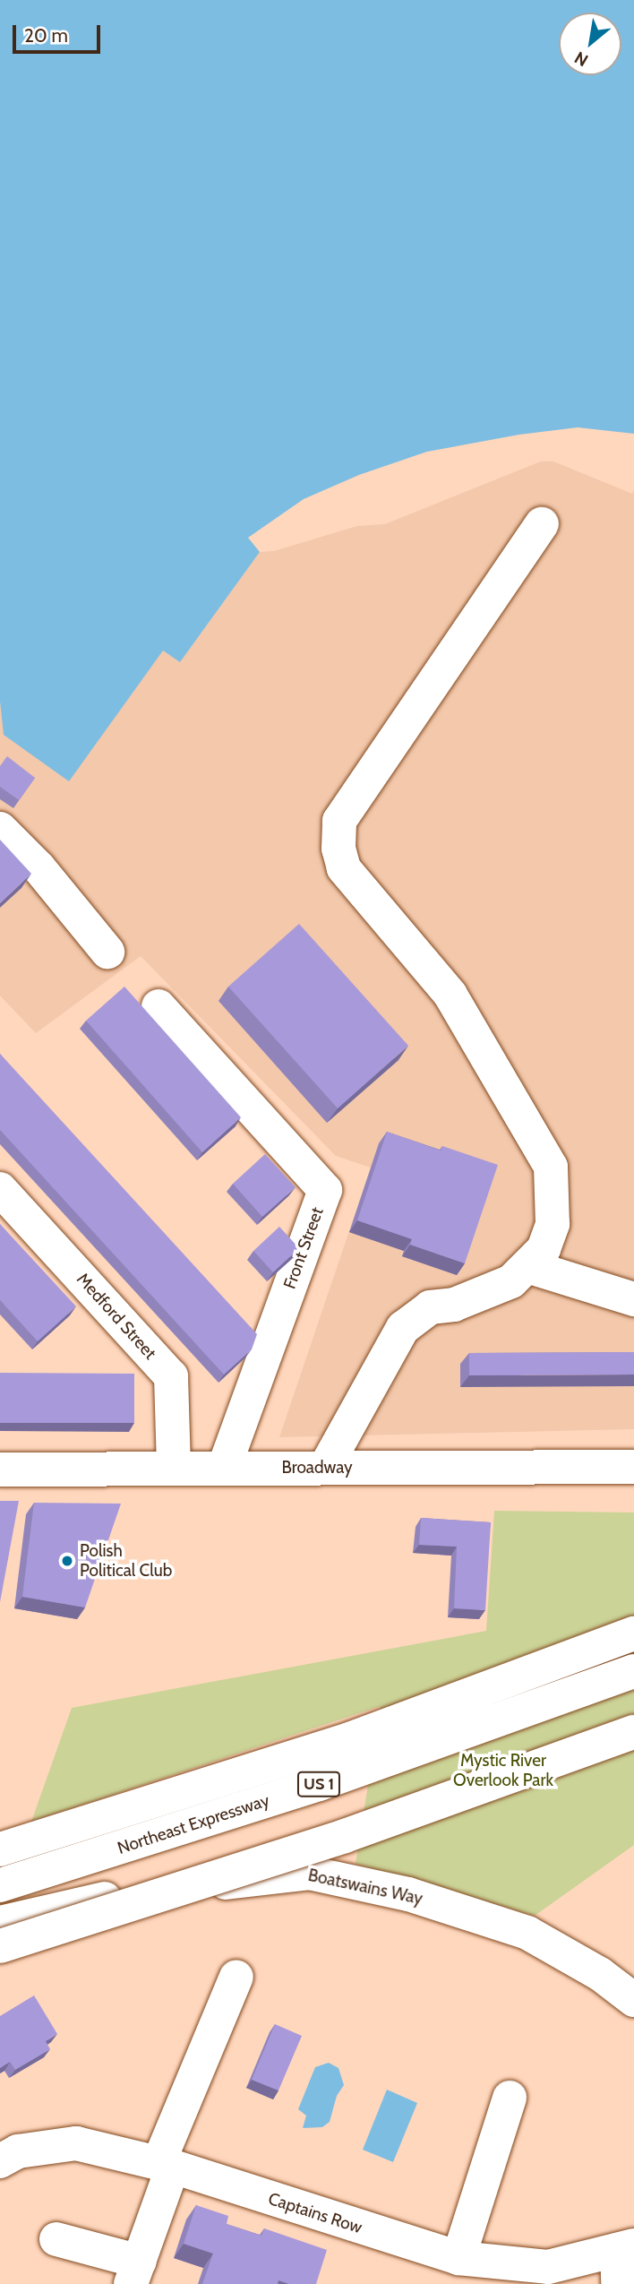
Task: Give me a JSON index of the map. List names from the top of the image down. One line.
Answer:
{"streets":{"main road":["Front Street","Medford Street","Broadway","US 1","Northeast Expressway","Boatswains Way","Captains Row"]},"crossings":[["Front Street","Broadway"],["Medford Street","Broadway"]],"parks":["Mystic River Overlook Park"],"places":["Polish Political Club"],"scale_bar":"20 m","north":"bottom left"}
